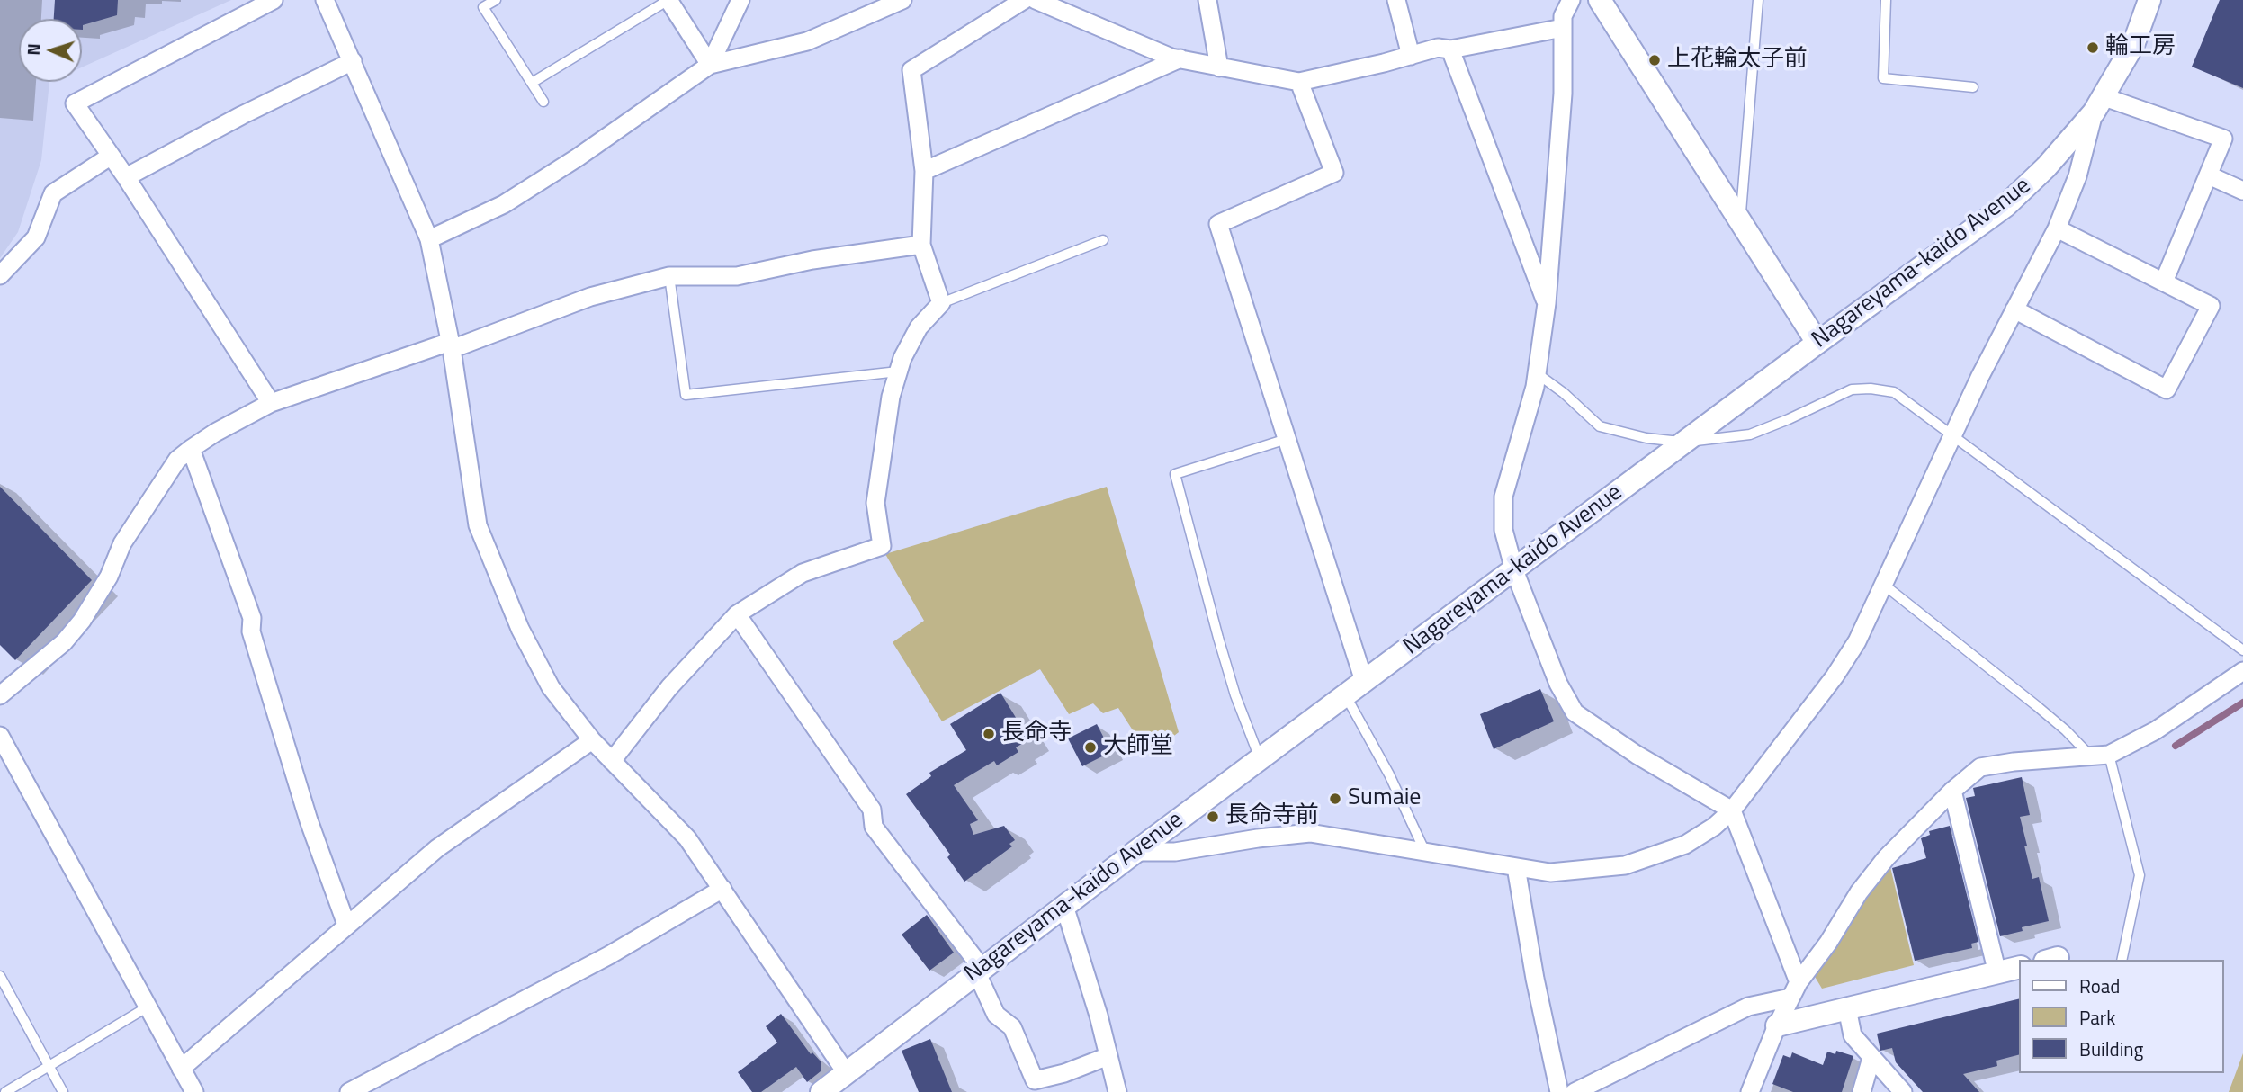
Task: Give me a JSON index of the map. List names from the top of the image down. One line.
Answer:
{"streets":{"street":["Nagareyama-kaido Avenue"]},"places":["輪工房","上花輪太子前","長命寺","大師堂","Sumaie","長命寺前"],"legend":["Road","Park","Building"],"north":"left"}
